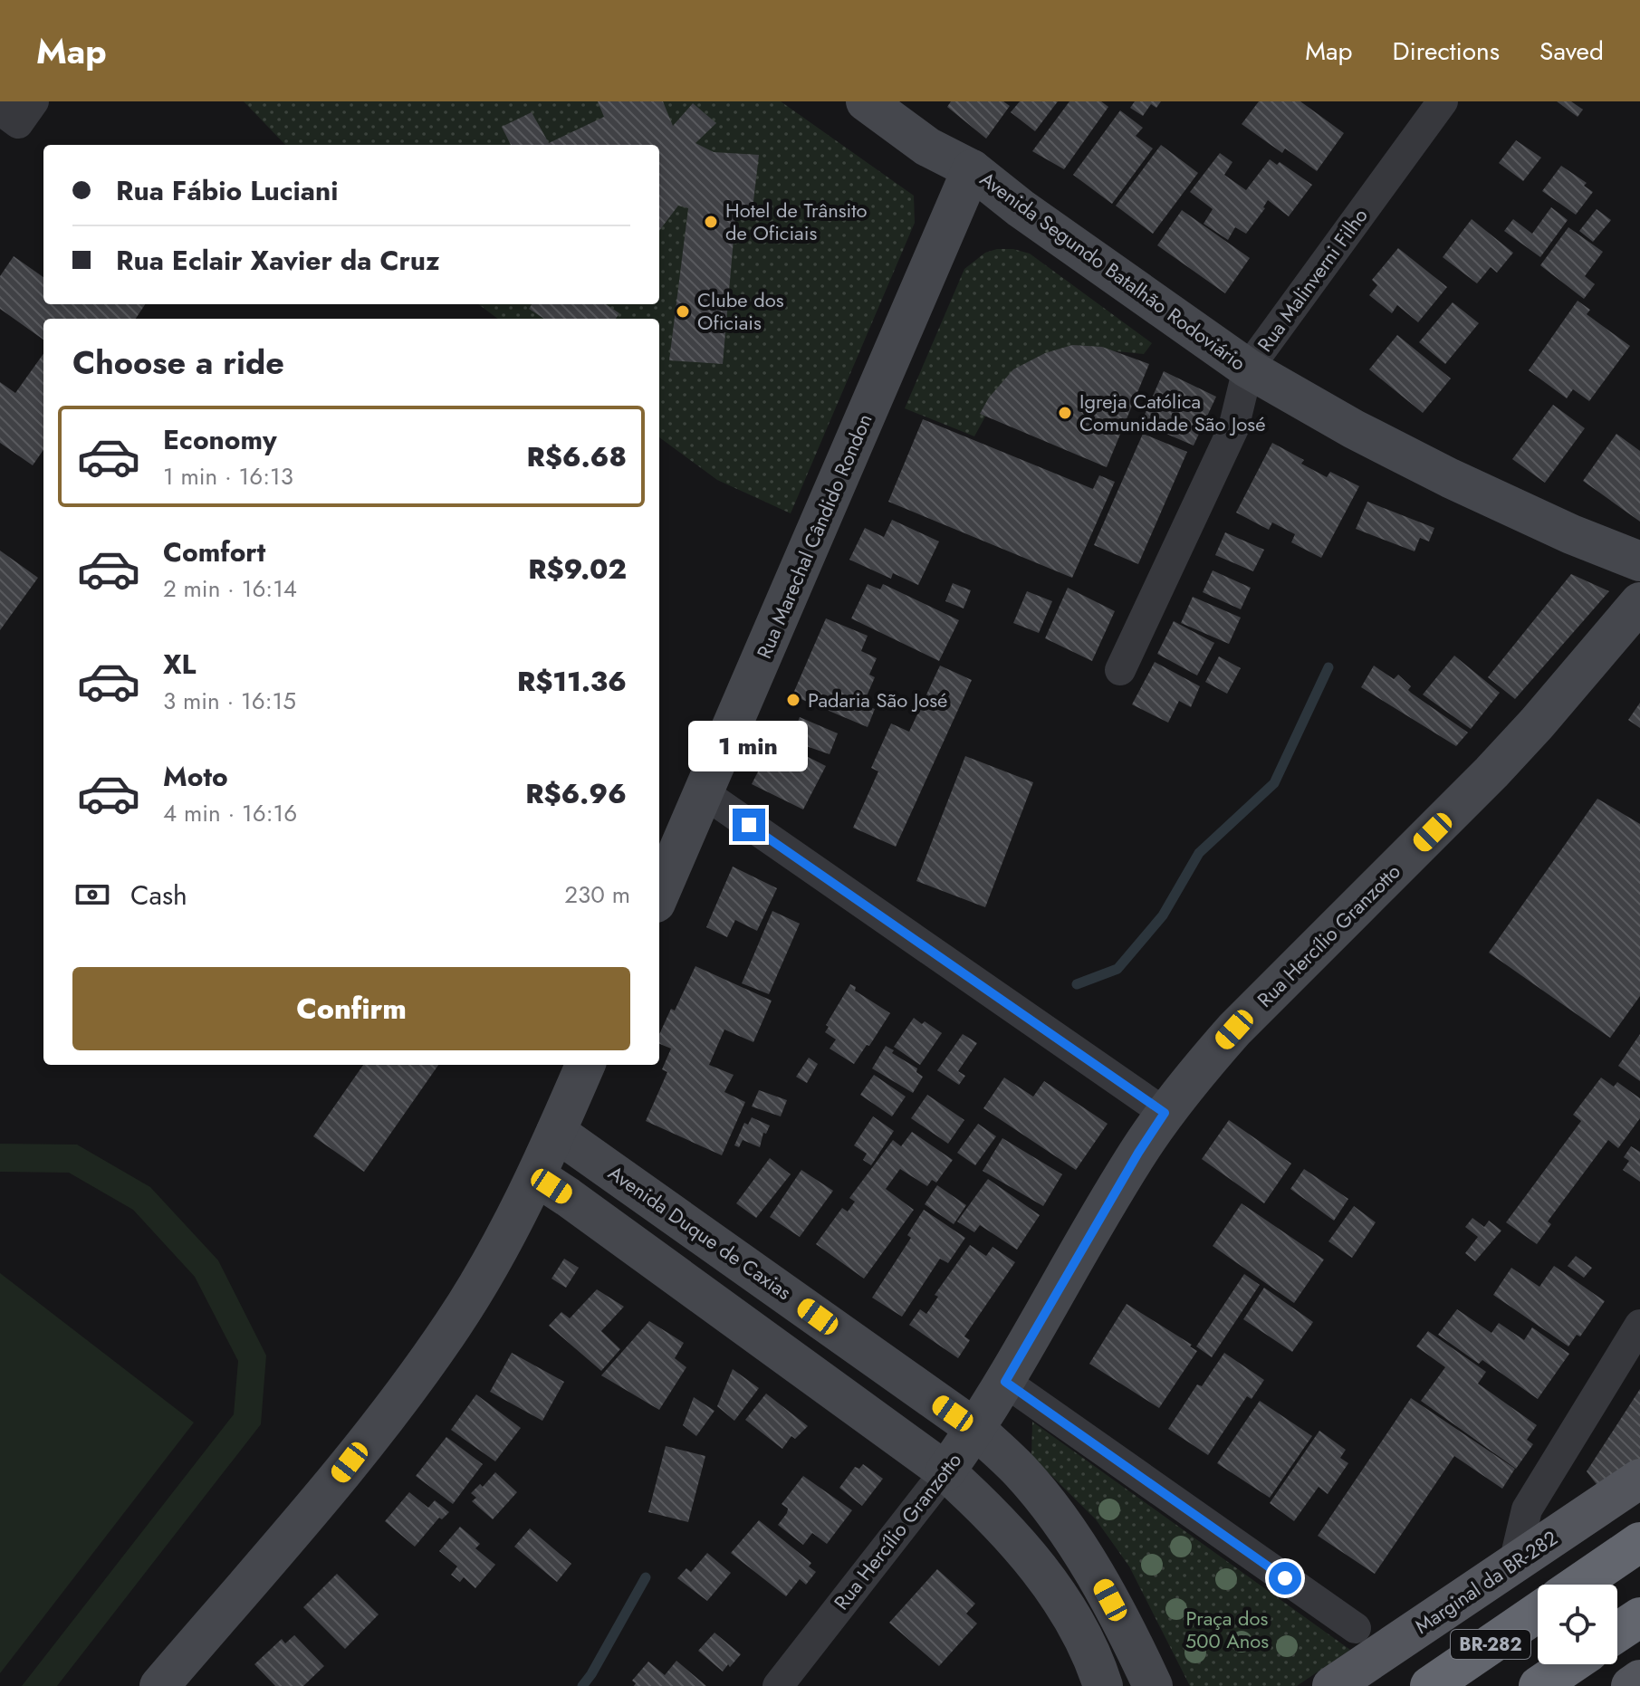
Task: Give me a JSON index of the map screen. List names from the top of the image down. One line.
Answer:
{"streets":{"highway":["BR-282"],"main road":["Marginal da BR-282"],"street":["Avenida Segundo Batalhão Rodoviário","Rua Malinverni Filho","Rua Marechal Cândido Rondon","Rua Hercílio Granzotto","Avenida Duque de Caxias"]},"crossings":[["Avenida Segundo Batalhão Rodoviário","Rua Malinverni Filho"],["Avenida Segundo Batalhão Rodoviário","Rua Marechal Cândido Rondon"],["Rua Hercílio Granzotto","Avenida Duque de Caxias"]],"parks":["Praça dos 500 Anos"],"places":["Hotel de Trânsito de Oficiais","Clube dos Oficiais","Igreja Católica Comunidade São José","Padaria São José"],"page":{"header":"Map","nav":["Map","Directions","Saved"],"banner":["Rua Fábio Luciani","Rua Eclair Xavier da Cruz"],"heading":"Choose a ride","list":[{"name":"Economy","note":"1 min · 16:13","value":"R$6.68"},{"name":"Comfort","note":"2 min · 16:14","value":"R$9.02"},{"name":"XL","note":"3 min · 16:15","value":"R$11.36"},{"name":"Moto","note":"4 min · 16:16","value":"R$6.96"}],"bubble":"1 min","pay":["Cash","230 m"],"buttons":"Confirm"}}
